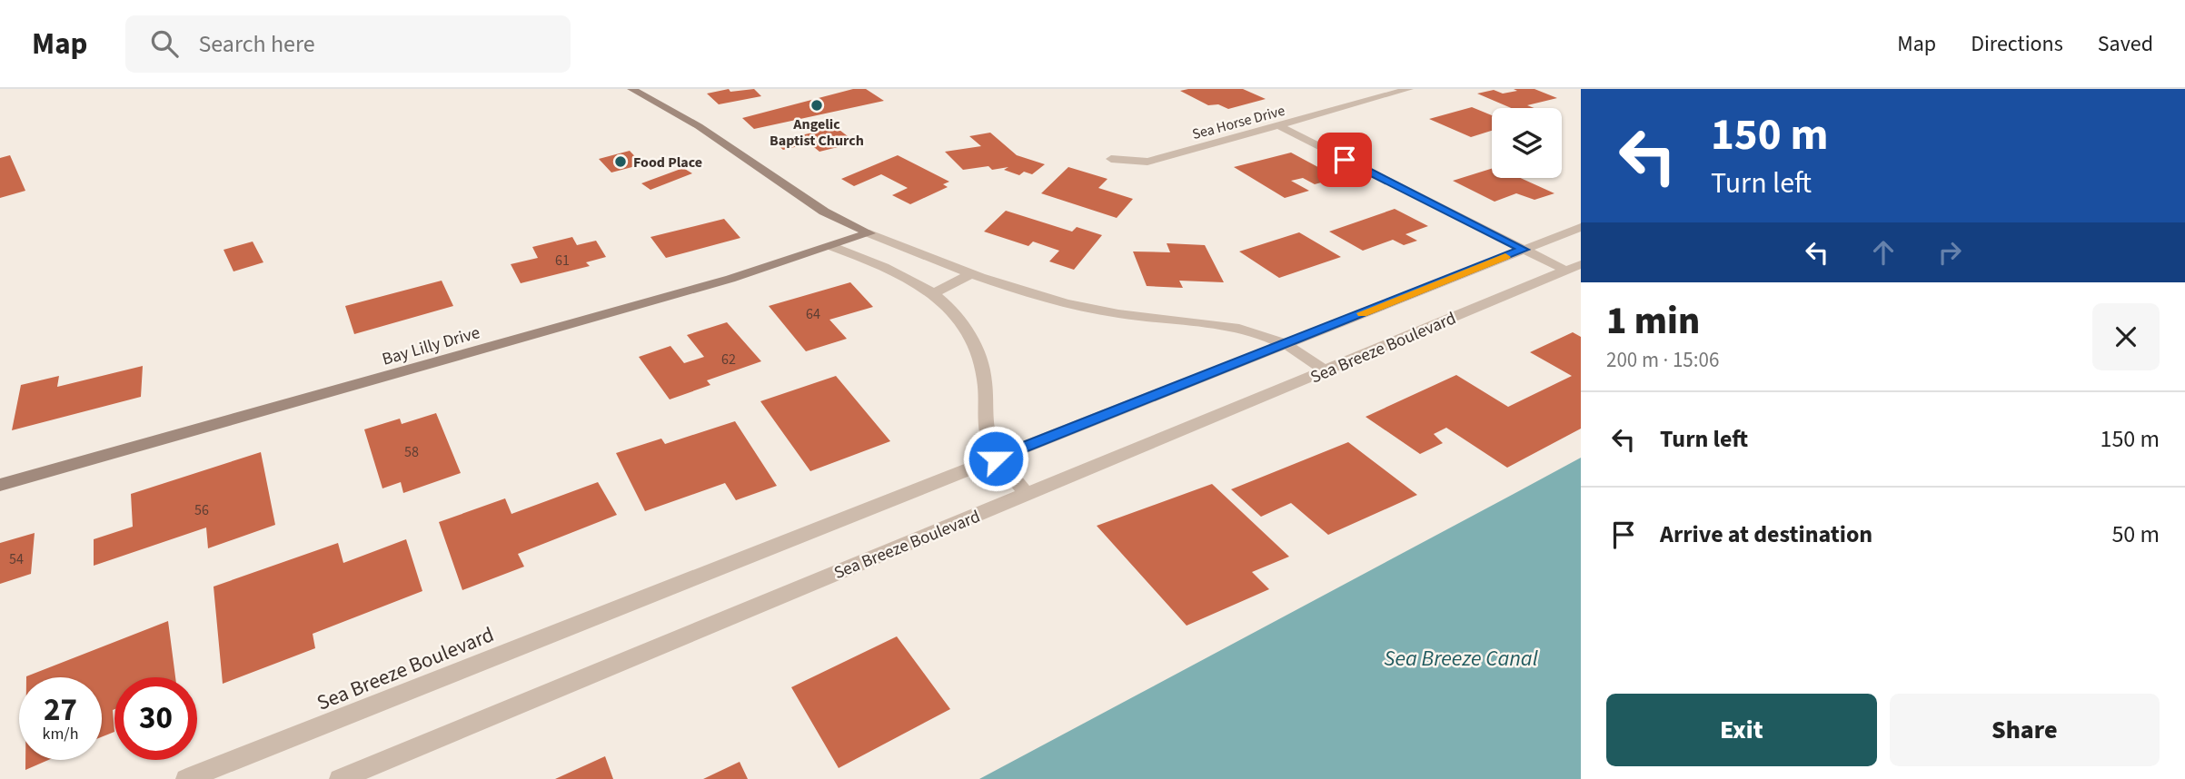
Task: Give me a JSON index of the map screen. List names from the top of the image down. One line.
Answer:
{"streets":{"main road":["Bay Lilly Drive"],"street":["Sea Horse Drive","Sea Breeze Boulevard"]},"water":["Sea Breeze Canal"],"places":["Angelic Baptist Church","Food Place"],"house_numbers":["61","64","62","58","56","54"],"page":{"header":"Map","search":"Search here","nav":["Map","Directions","Saved"],"turn":["150 m","Turn left"],"heading":["1 min","200 m · 15:06"],"list":[{"name":"Turn left","value":"150 m"},{"name":"Arrive at destination","value":"50 m"}],"speed":"27 km/h","limit":"30","buttons":["Exit","Share"]}}
